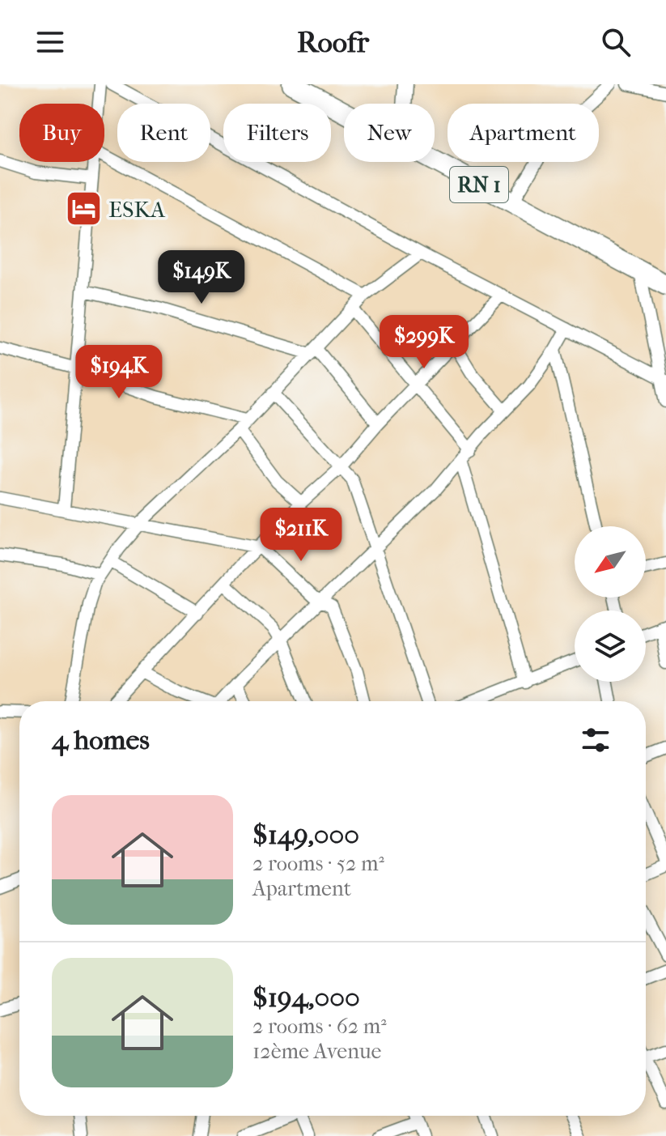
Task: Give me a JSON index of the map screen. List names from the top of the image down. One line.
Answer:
{"streets":{"highway":["RN 1"]},"places":{"hotel":["ESKA"]},"north":"bottom left","page":{"header":"Roofr","chip":["Buy","Rent","Filters","New","Apartment"],"price":["$149K","$299K","$194K","$211K"],"heading":"4 homes","list":[{"name":"$149,000","note":"2 rooms · 52 m² · Apartment"},{"name":"$194,000","note":"2 rooms · 62 m² · 12ème Avenue"}]}}
